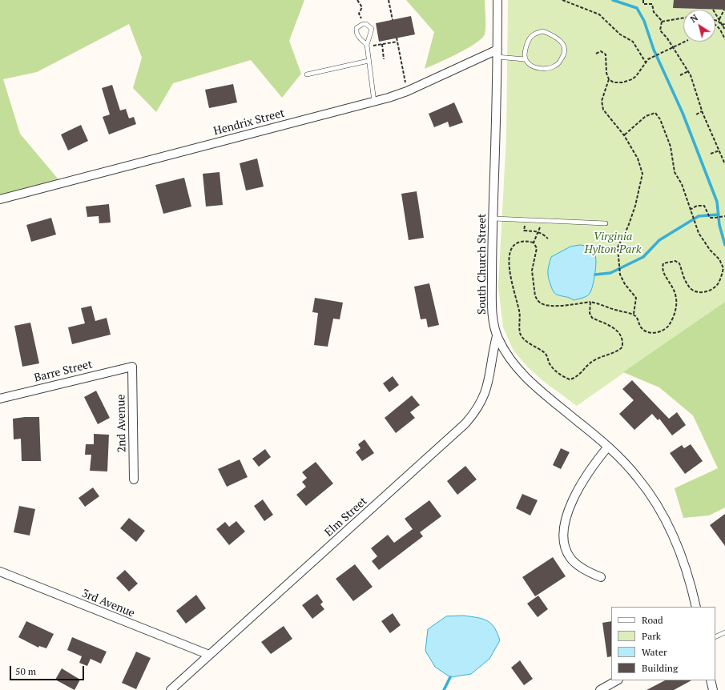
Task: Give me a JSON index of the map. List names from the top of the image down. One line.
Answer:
{"streets":{"street":["Hendrix Street","South Church Street","Barre Street","2nd Avenue","Elm Street","3rd Avenue"]},"crossings":[["Hendrix Street","South Church Street"],["South Church Street","Elm Street"],["Barre Street","2nd Avenue"],["Elm Street","3rd Avenue"]],"parks":["Virginia Hylton Park"],"legend":["Road","Park","Water","Building"],"scale_bar":"50 m","north":"top left"}
